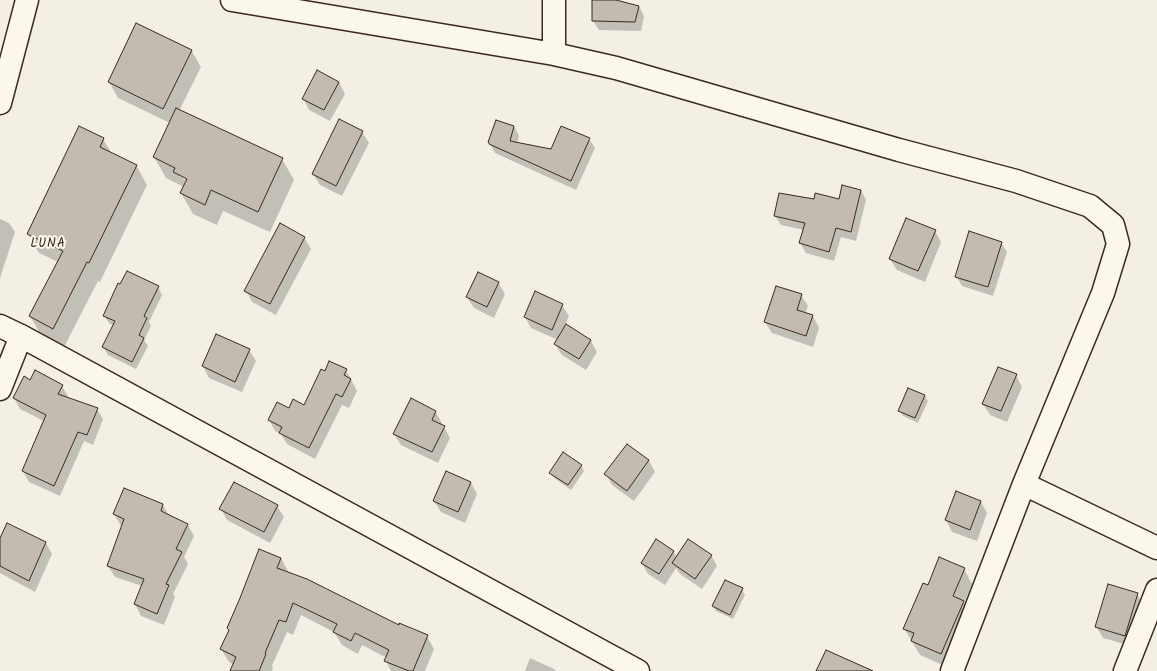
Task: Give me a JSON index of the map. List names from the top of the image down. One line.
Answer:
{"districts":["LUNA"]}
